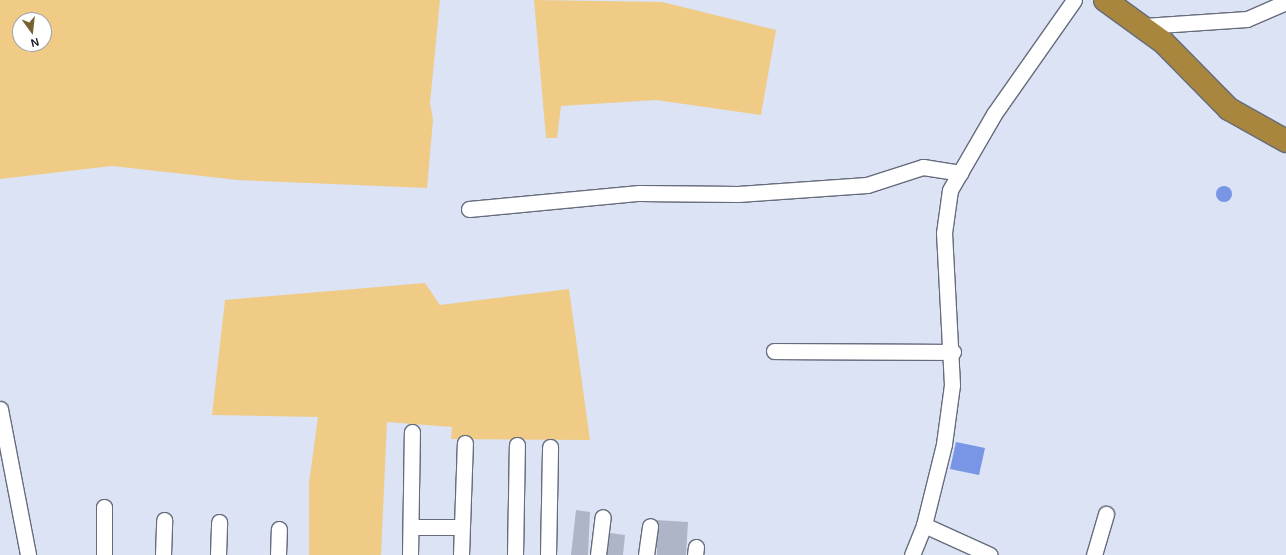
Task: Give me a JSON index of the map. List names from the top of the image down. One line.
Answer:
{"north":"bottom"}
